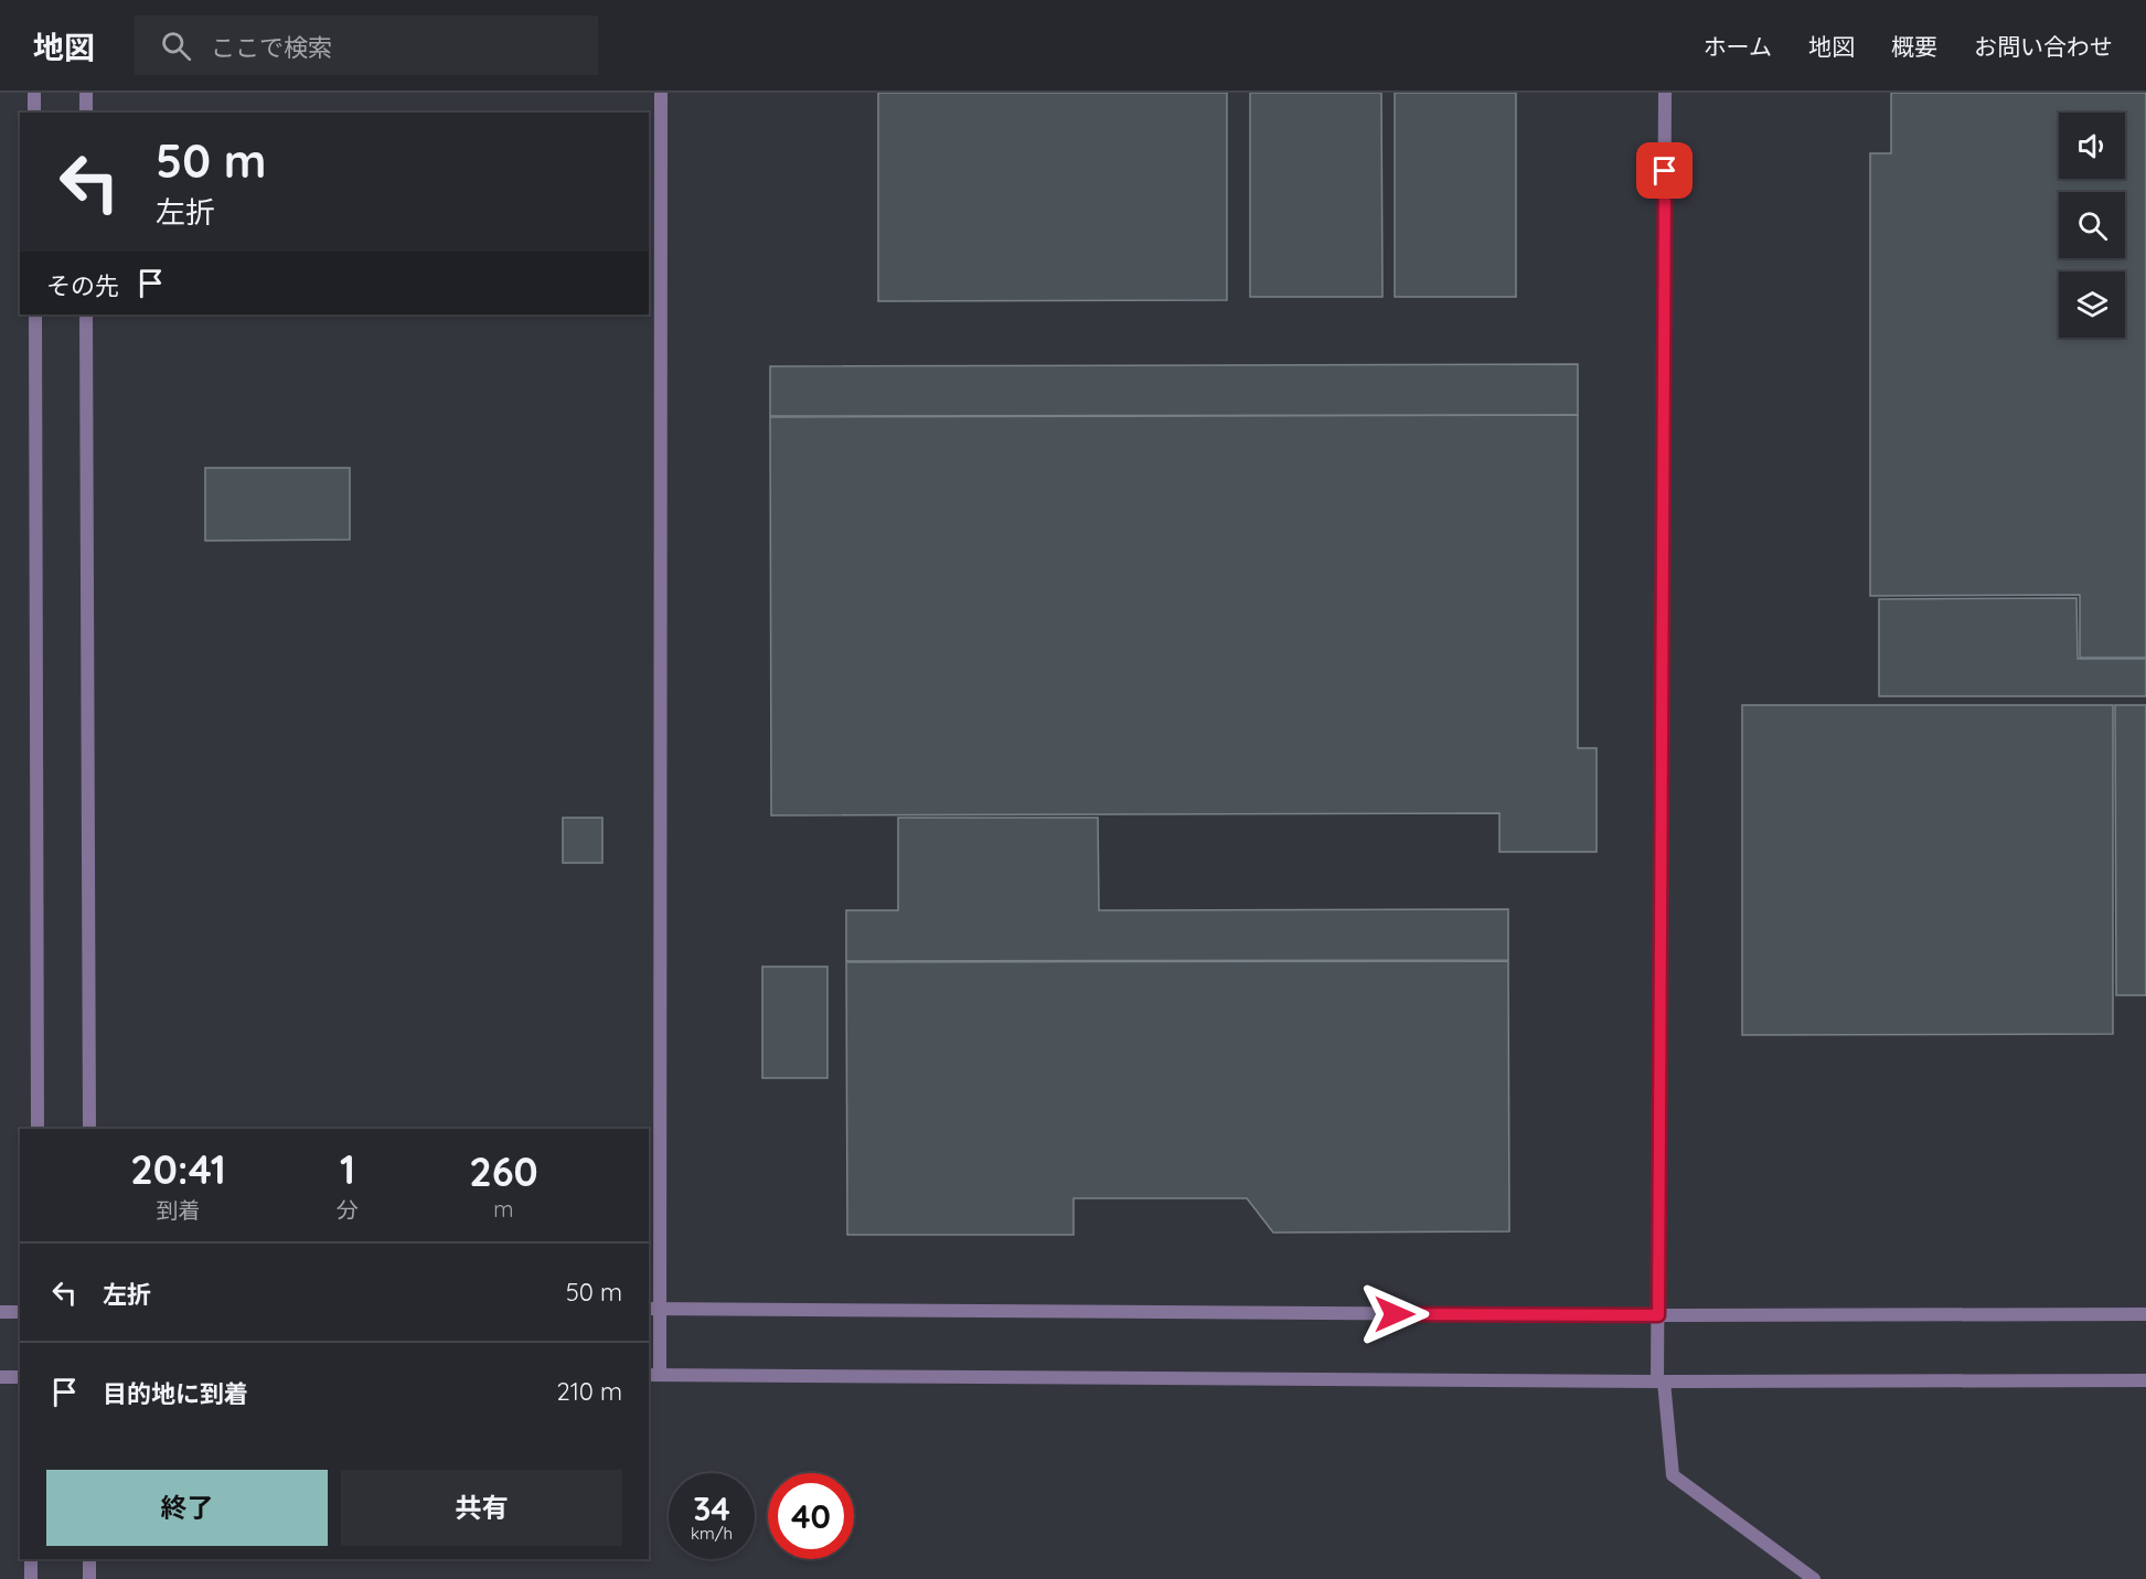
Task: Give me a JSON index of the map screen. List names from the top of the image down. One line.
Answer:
{"page":{"header":"地図","search":"ここで検索","nav":["ホーム","地図","概要","お問い合わせ"],"turn":["50 m","左折"],"then":"その先","eta":["20:41","到着","1","分","260","m"],"list":[{"name":"左折","value":"50 m"},{"name":"目的地に到着","value":"210 m"}],"buttons":["終了","共有"],"speed":"34 km/h","limit":"40"}}
